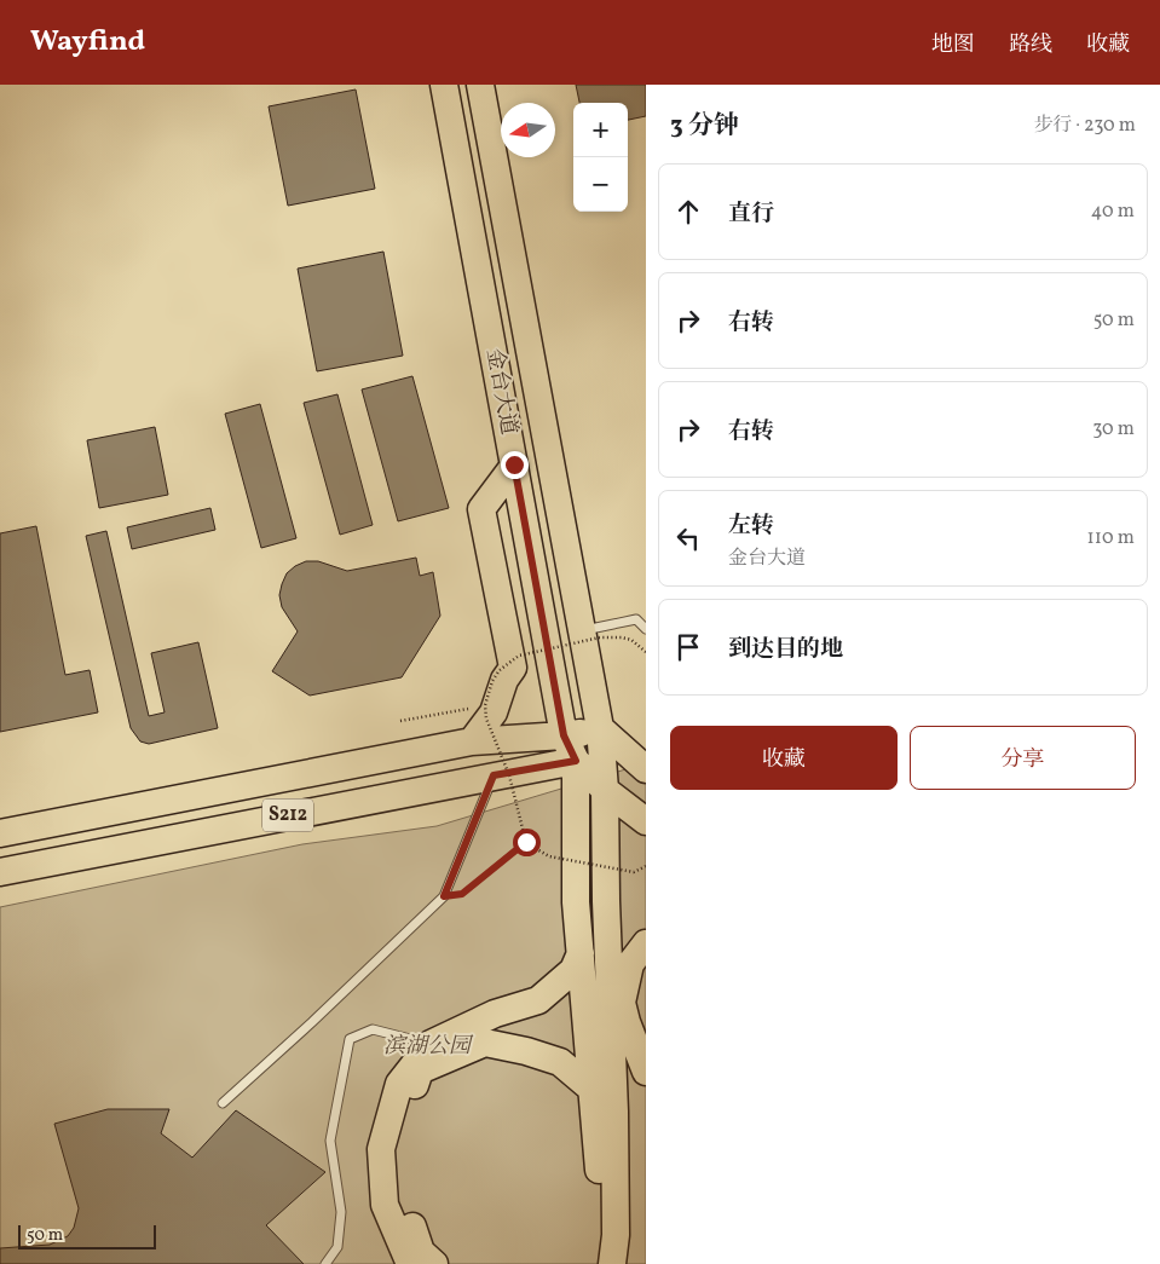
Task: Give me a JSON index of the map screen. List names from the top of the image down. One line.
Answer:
{"streets":{"main road":["金台大道","S212"]},"crossings":[["金台大道","S212"]],"parks":["滨湖公园"],"scale_bar":"50 m","north":"left","page":{"header":"Wayfind","nav":["地图","路线","收藏"],"heading":["3 分钟","步行 · 230 m"],"map_buttons":["+","−"],"list":[["直行","40 m"],["右转","50 m"],["右转","30 m"],["左转","金台大道","110 m"],"到达目的地"],"buttons":["收藏","分享"],"scale":"50 m"}}
